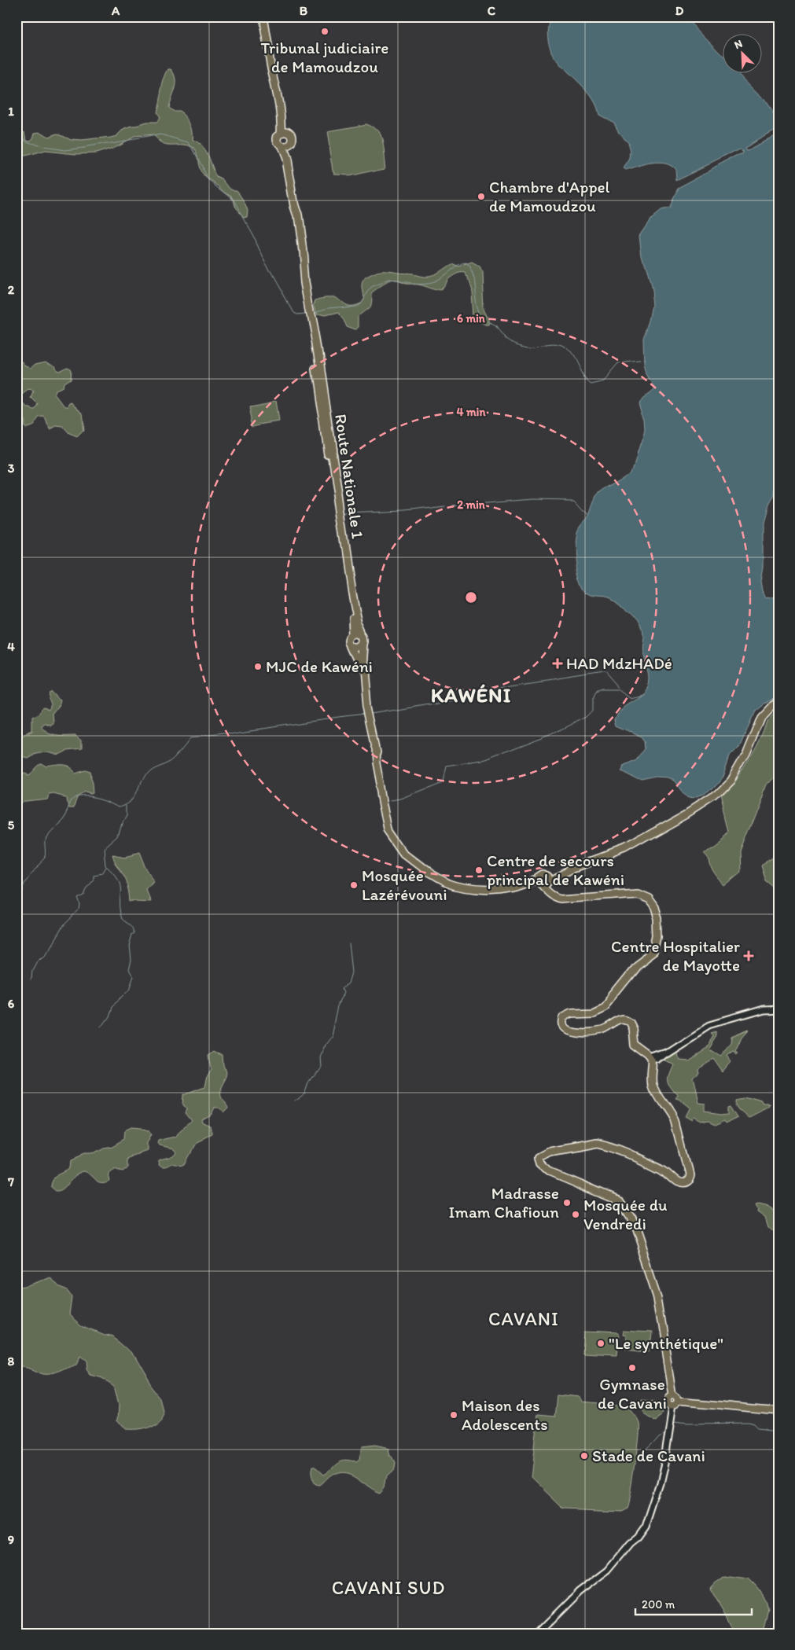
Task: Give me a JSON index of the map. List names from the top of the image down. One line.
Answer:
{"streets":{"main road":["Route Nationale 1"]},"districts":["KAWÉNI","CAVANI","CAVANI SUD"],"places":{"other":["Tribunal judiciaire de Mamoudzou","Chambre d'Appel de Mamoudzou","MJC de Kawéni","Centre de secours principal de Kawéni","Mosquée Lazérévouni","Madrasse Imam Chafioun","Mosquée du Vendredi","\"Le synthétique\"","Gymnase de Cavani","Maison des Adolescents","Stade de Cavani"],"health":["HAD MdzHADé","Centre Hospitalier de Mayotte"]},"scale_bar":"200 m","north":"top left","grid":{"columns":["A","B","C","D"],"rows":["1","2","3","4","5","6","7","8","9"]},"rings":["6 min","4 min","2 min"]}
